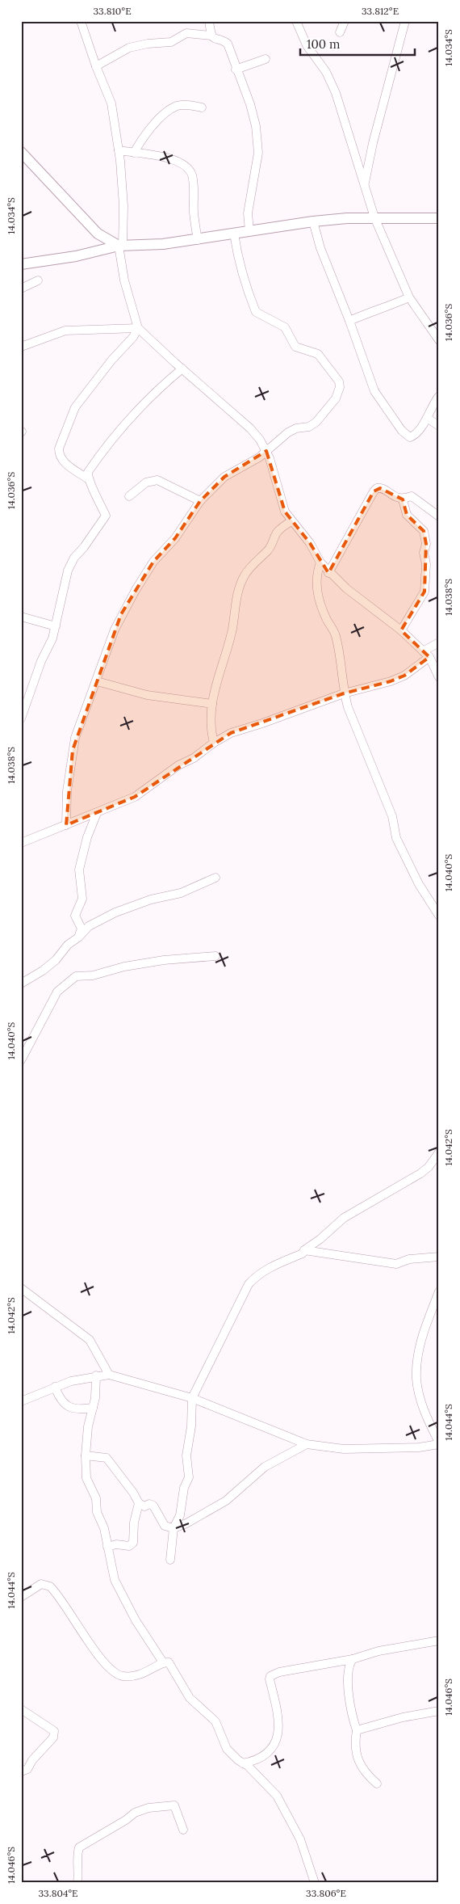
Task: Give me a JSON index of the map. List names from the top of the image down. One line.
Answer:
{"scale_bar":"100 m","coordinates":["33.810°E","33.812°E","14.034°S","14.036°S","14.038°S","14.040°S","14.042°S","14.044°S","14.046°S","33.804°E","33.806°E"]}
